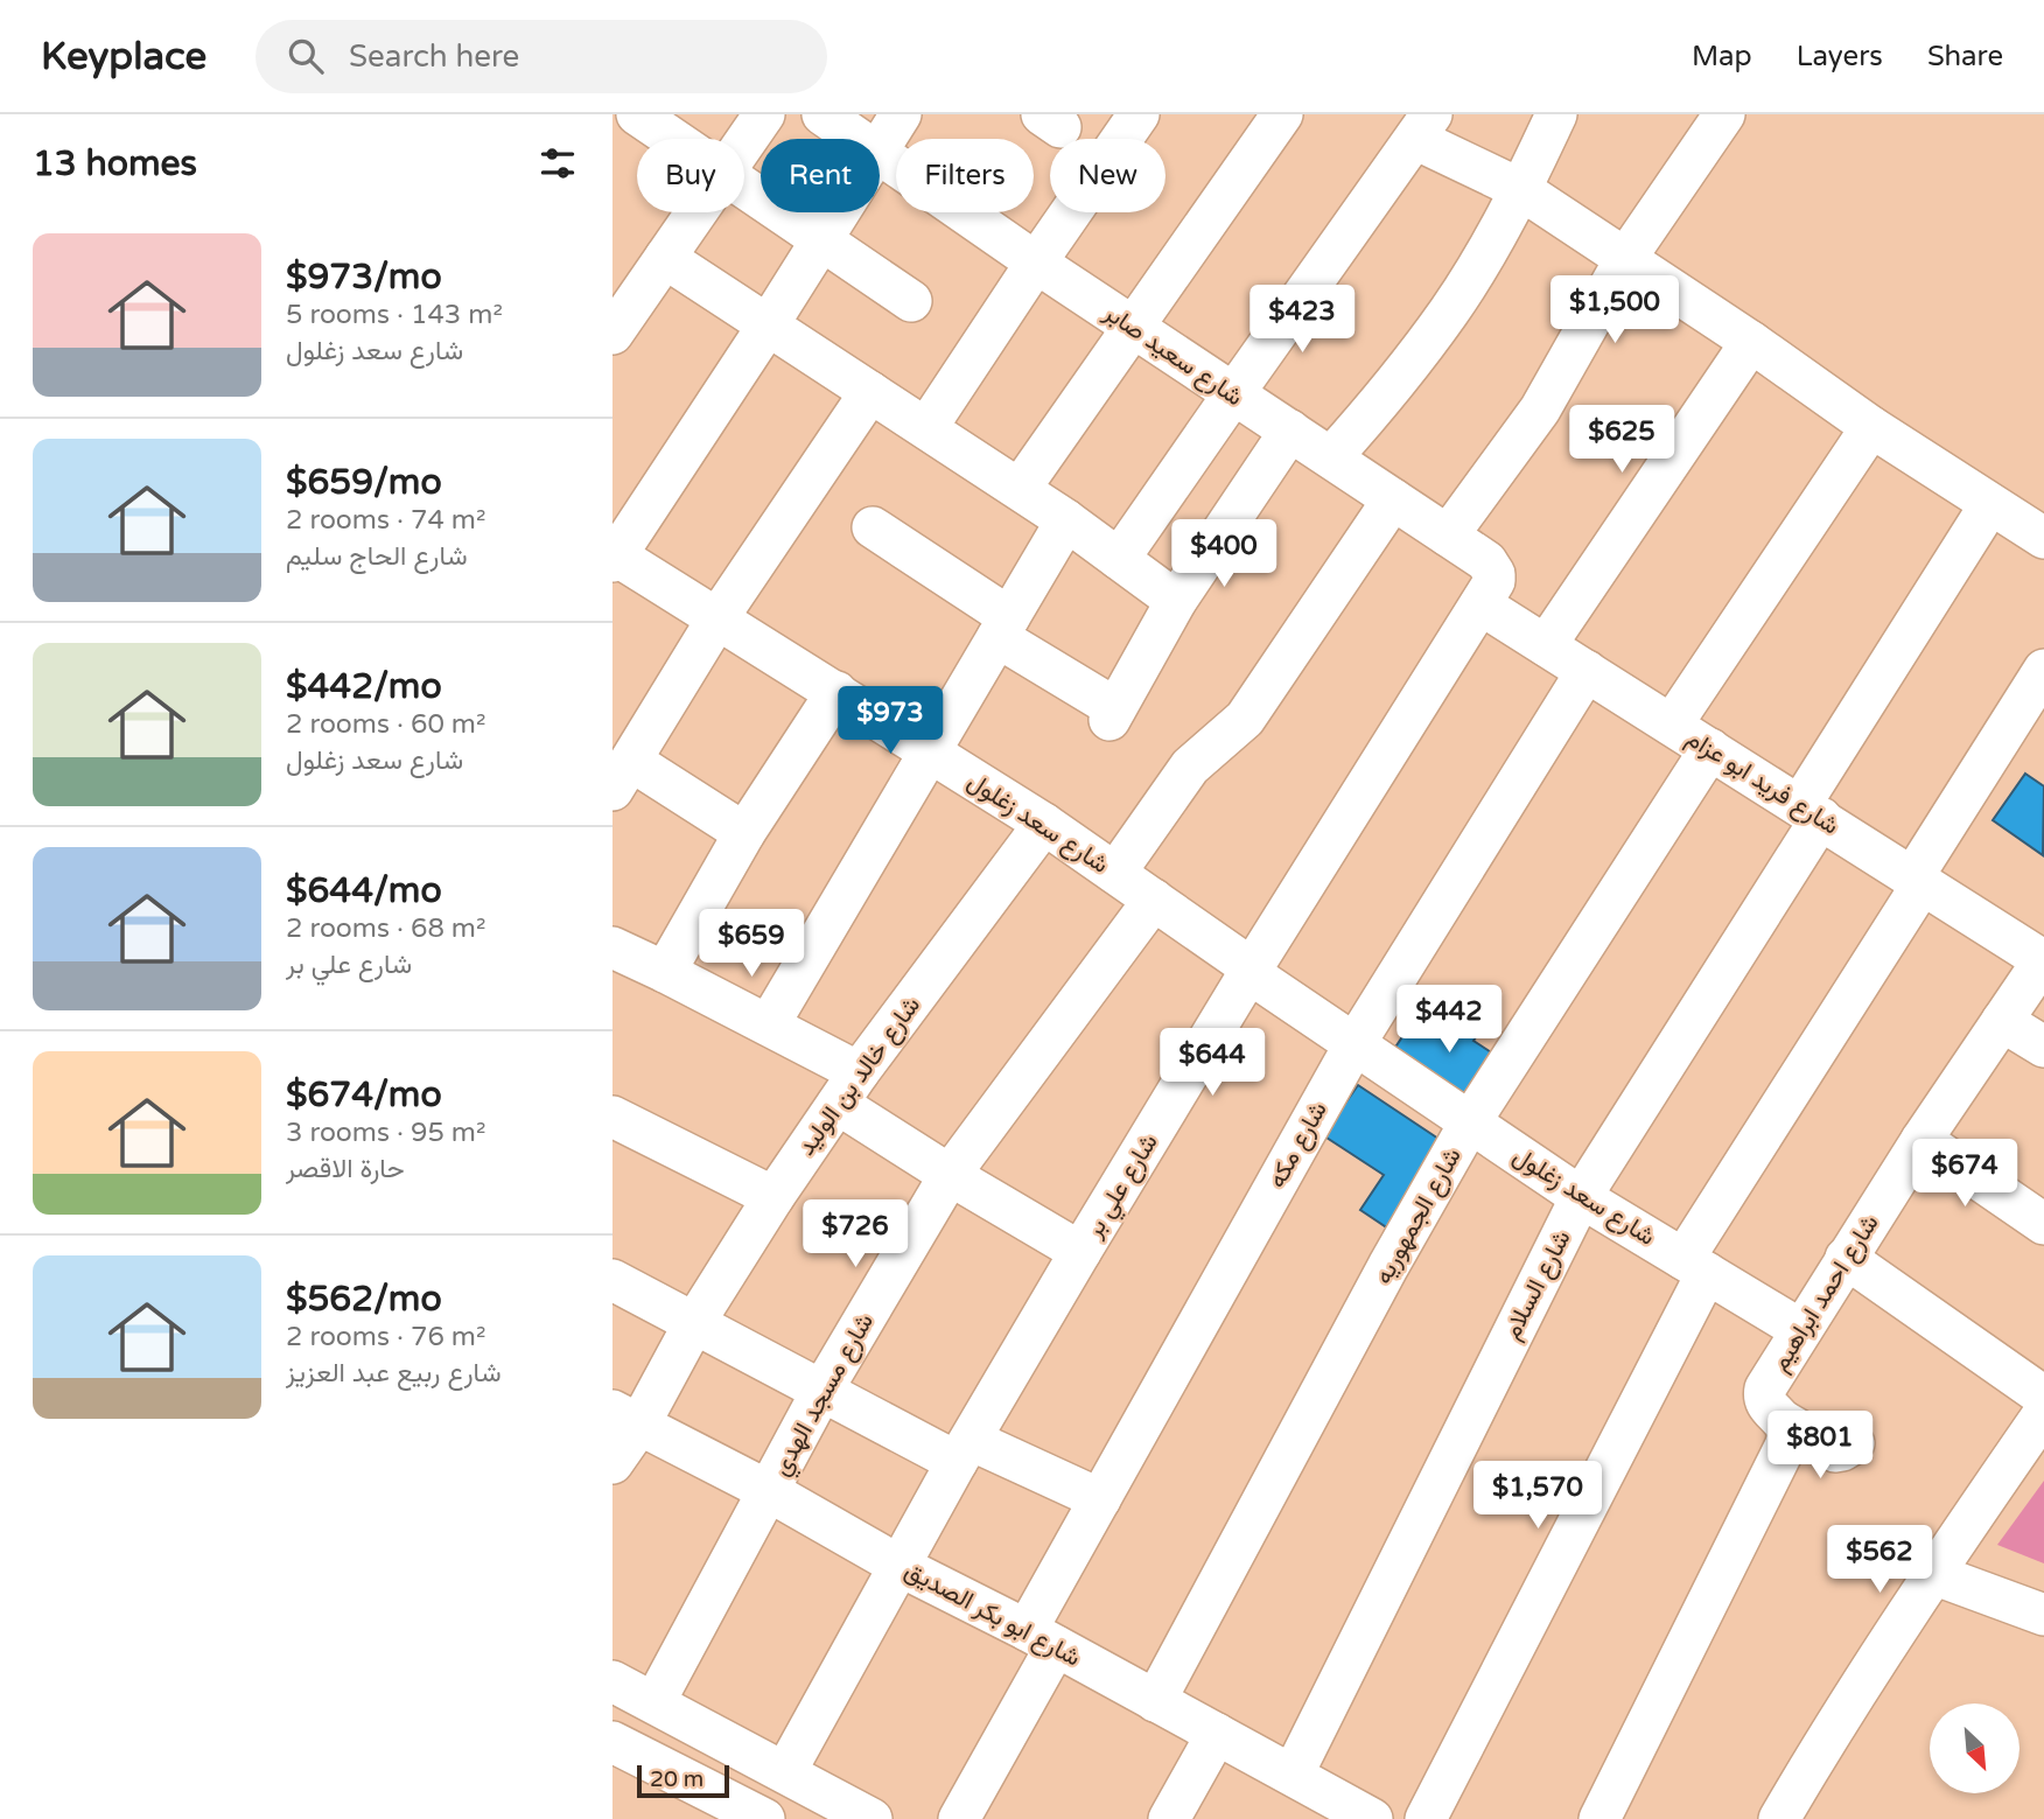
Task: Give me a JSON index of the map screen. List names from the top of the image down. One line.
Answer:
{"streets":{"street":["شارع سعيد صابر","شارع فريد ابو عزام","شارع سعد زغلول","شارع خالد بن الوليد","شارع مكه","شارع علي بر","شارع الجمهوريه","شارع السلام","شارع احمد ابراهيم","شارع مسجد الهدي","شارع ابو بكر الصديق"]},"crossings":[["شارع سعيد صابر","شارع فريد ابو عزام"],["شارع سعيد صابر","شارع علي بر"],["شارع فريد ابو عزام","شارع مكه"],["شارع فريد ابو عزام","شارع علي بر"],["شارع فريد ابو عزام","شارع الجمهوريه"],["شارع فريد ابو عزام","شارع السلام"],["شارع فريد ابو عزام","شارع احمد ابراهيم"],["شارع سعد زغلول","شارع خالد بن الوليد"],["شارع سعد زغلول","شارع مكه"],["شارع سعد زغلول","شارع علي بر"],["شارع سعد زغلول","شارع الجمهوريه"],["شارع سعد زغلول","شارع السلام"],["شارع سعد زغلول","شارع احمد ابراهيم"],["شارع سعد زغلول","شارع مسجد الهدي"],["شارع خالد بن الوليد","شارع ابو بكر الصديق"],["شارع مكه","شارع ابو بكر الصديق"],["شارع علي بر","شارع ابو بكر الصديق"],["شارع الجمهوريه","شارع ابو بكر الصديق"],["شارع السلام","شارع ابو بكر الصديق"],["شارع مسجد الهدي","شارع ابو بكر الصديق"]],"scale_bar":"20 m","north":"bottom right","page":{"header":"Keyplace","search":"Search here","nav":["Map","Layers","Share"],"heading":"13 homes","chip":["Buy","Rent","Filters","New"],"list":[{"name":"$973/mo","note":"5 rooms · 143 m² · شارع سعد زغلول"},{"name":"$659/mo","note":"2 rooms · 74 m² · شارع الحاج سليم"},{"name":"$442/mo","note":"2 rooms · 60 m² · شارع سعد زغلول"},{"name":"$644/mo","note":"2 rooms · 68 m² · شارع علي بر"},{"name":"$674/mo","note":"3 rooms · 95 m² · حارة الاقصر"},{"name":"$562/mo","note":"2 rooms · 76 m² · شارع ربيع عبد العزيز"}],"price":["$1,500","$423","$625","$400","$973","$659","$442","$644","$674","$726","$801","$1,570","$562"],"scale":"20 m"}}
